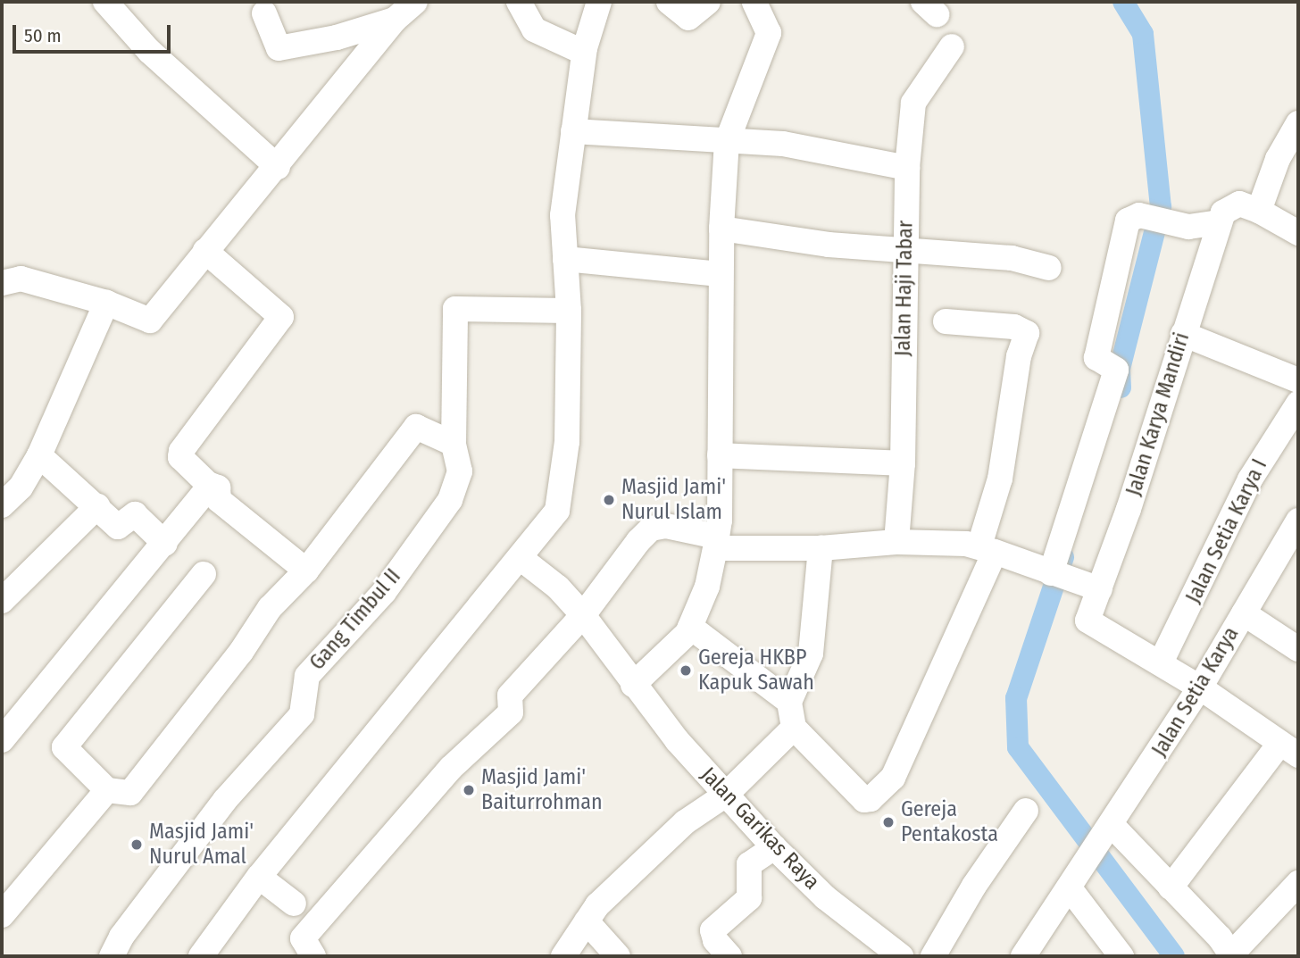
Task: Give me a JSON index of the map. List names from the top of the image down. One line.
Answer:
{"streets":{"street":["Jalan Haji Tabar","Jalan Karya Mandiri","Jalan Setia Karya I","Gang Timbul II","Jalan Setia Karya","Jalan Garikas Raya"]},"crossings":[["Jalan Karya Mandiri","Jalan Setia Karya I"],["Jalan Karya Mandiri","Jalan Setia Karya"]],"places":["Masjid Jami' Nurul Islam","Gereja HKBP Kapuk Sawah","Masjid Jami' Baiturrohman","Gereja Pentakosta","Masjid Jami' Nurul Amal"],"scale_bar":"50 m"}
